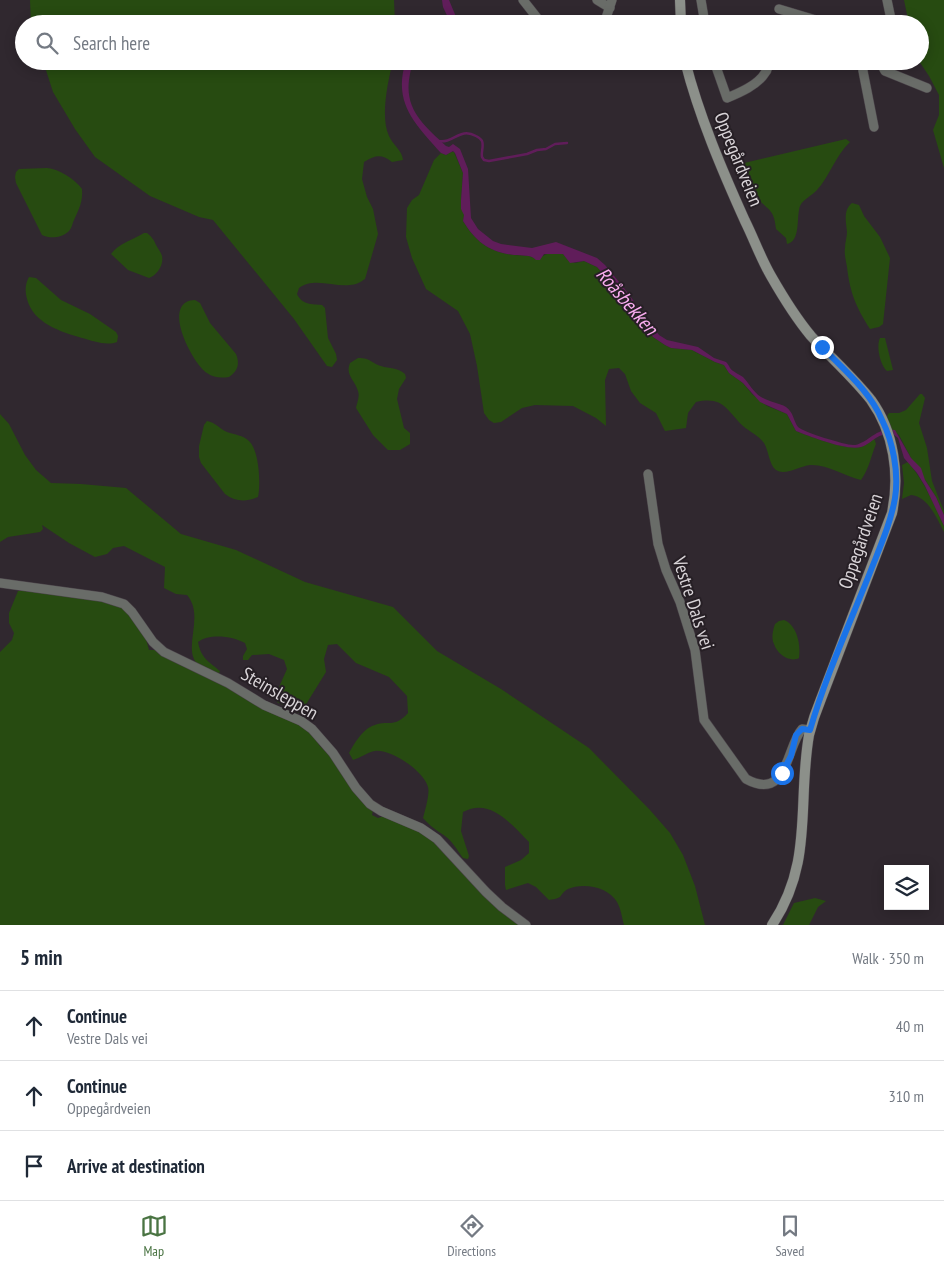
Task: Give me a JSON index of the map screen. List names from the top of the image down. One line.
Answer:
{"streets":{"main road":["Oppegårdveien"],"street":["Vestre Dals vei","Steinsleppen"]},"crossings":[["Oppegårdveien","Vestre Dals vei"]],"water":["Roåsbekken"],"page":{"search":"Search here","heading":["5 min","Walk · 350 m"],"list":[["Continue","Vestre Dals vei","40 m"],["Continue","Oppegårdveien","310 m"],"Arrive at destination"],"nav":["Map","Directions","Saved"]}}
